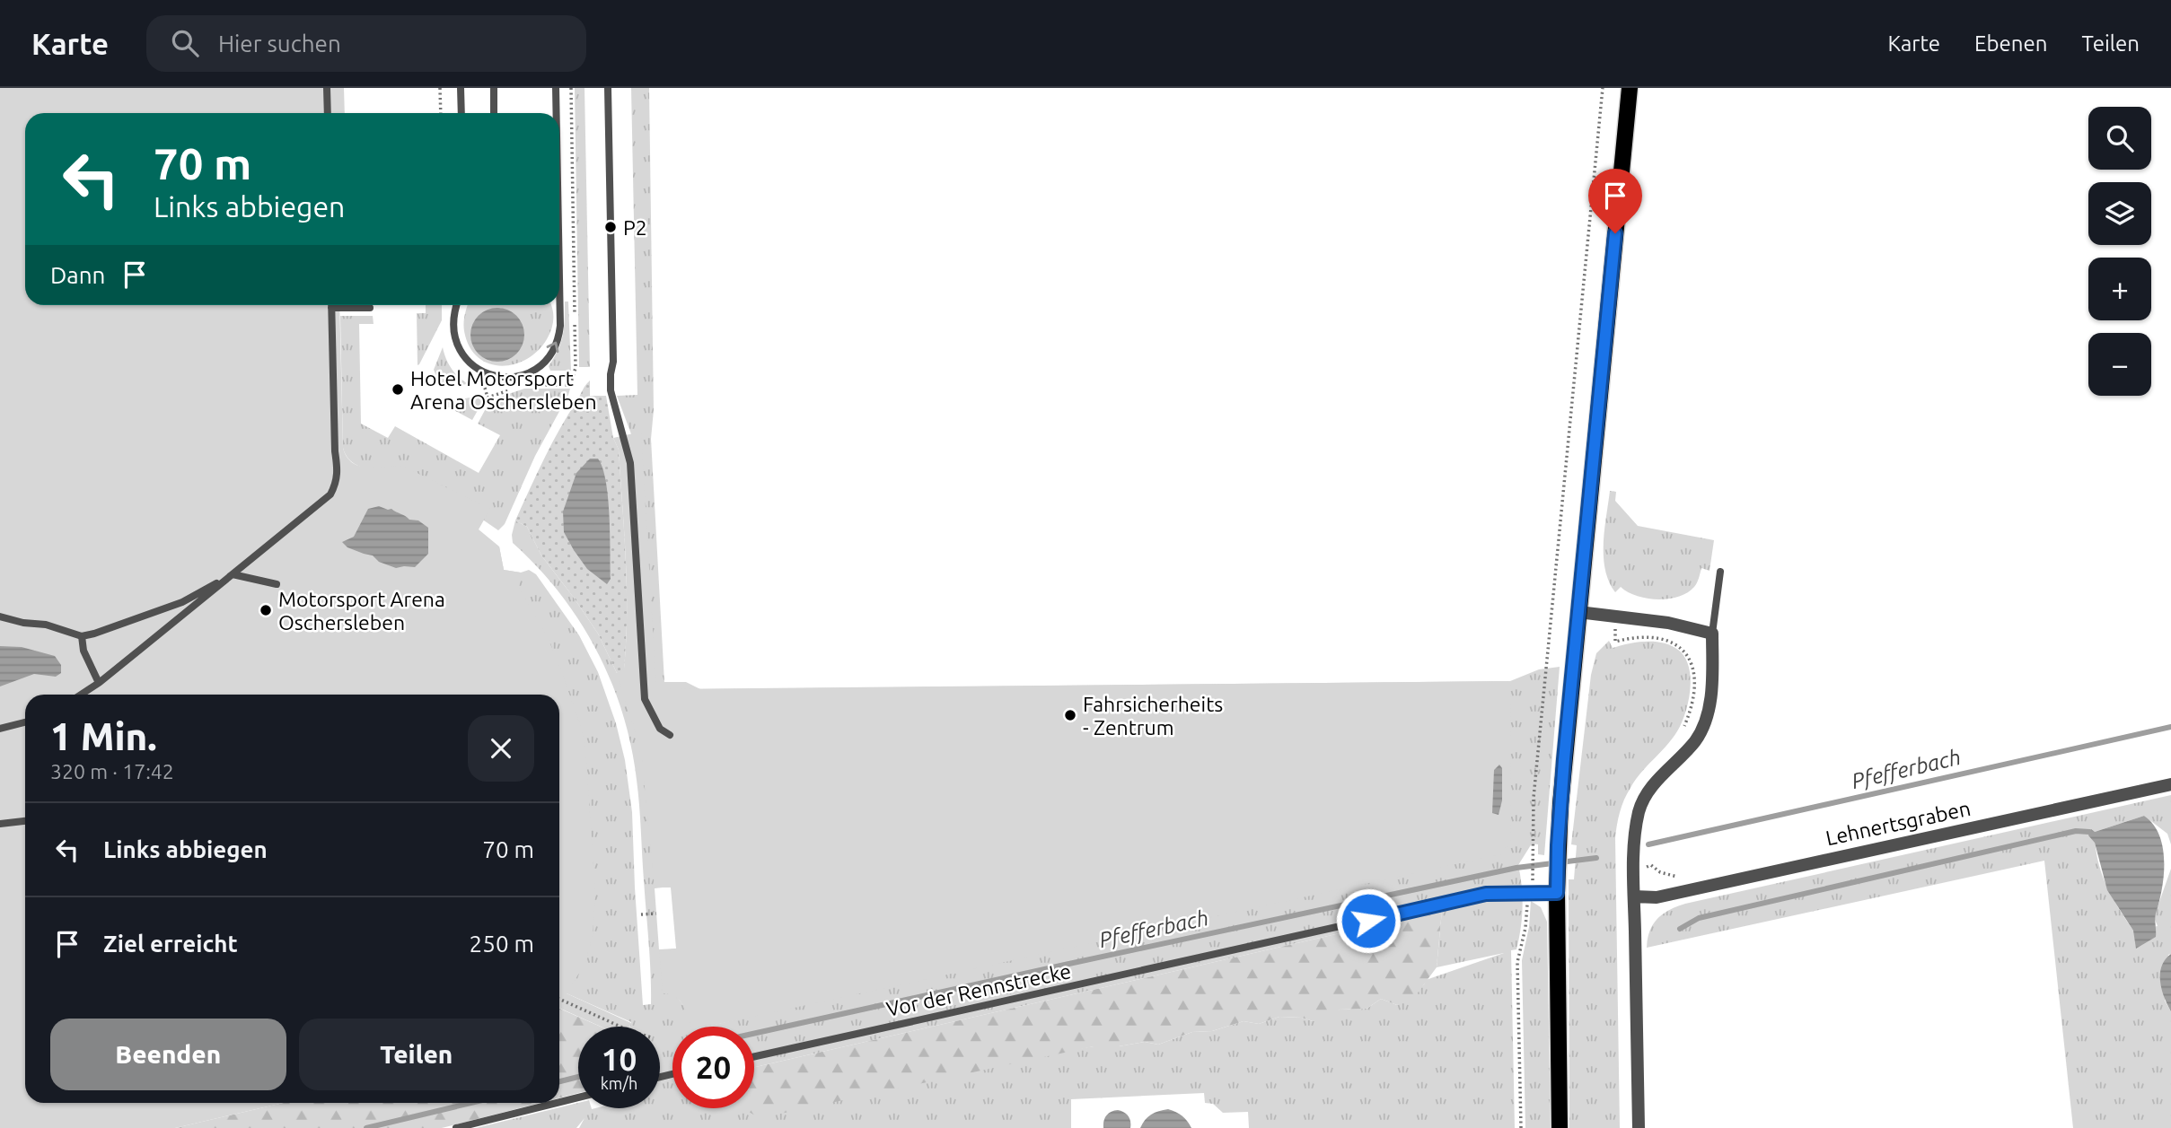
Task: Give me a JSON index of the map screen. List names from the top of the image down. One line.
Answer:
{"streets":{"street":["Lehnertsgraben"],"lane":["Vor der Rennstrecke"]},"water":["Pfefferbach"],"places":["P2","Hotel Motorsport Arena Oschersleben","Motorsport Arena Oschersleben","Fahrsicherheits - Zentrum"],"page":{"header":"Karte","search":"Hier suchen","nav":["Karte","Ebenen","Teilen"],"map_buttons":["+","−"],"turn":["70 m","Links abbiegen"],"then":"Dann","heading":["1 Min.","320 m · 17:42"],"list":[{"name":"Links abbiegen","value":"70 m"},{"name":"Ziel erreicht","value":"250 m"}],"buttons":["Beenden","Teilen"],"speed":"10 km/h","limit":"20"}}
